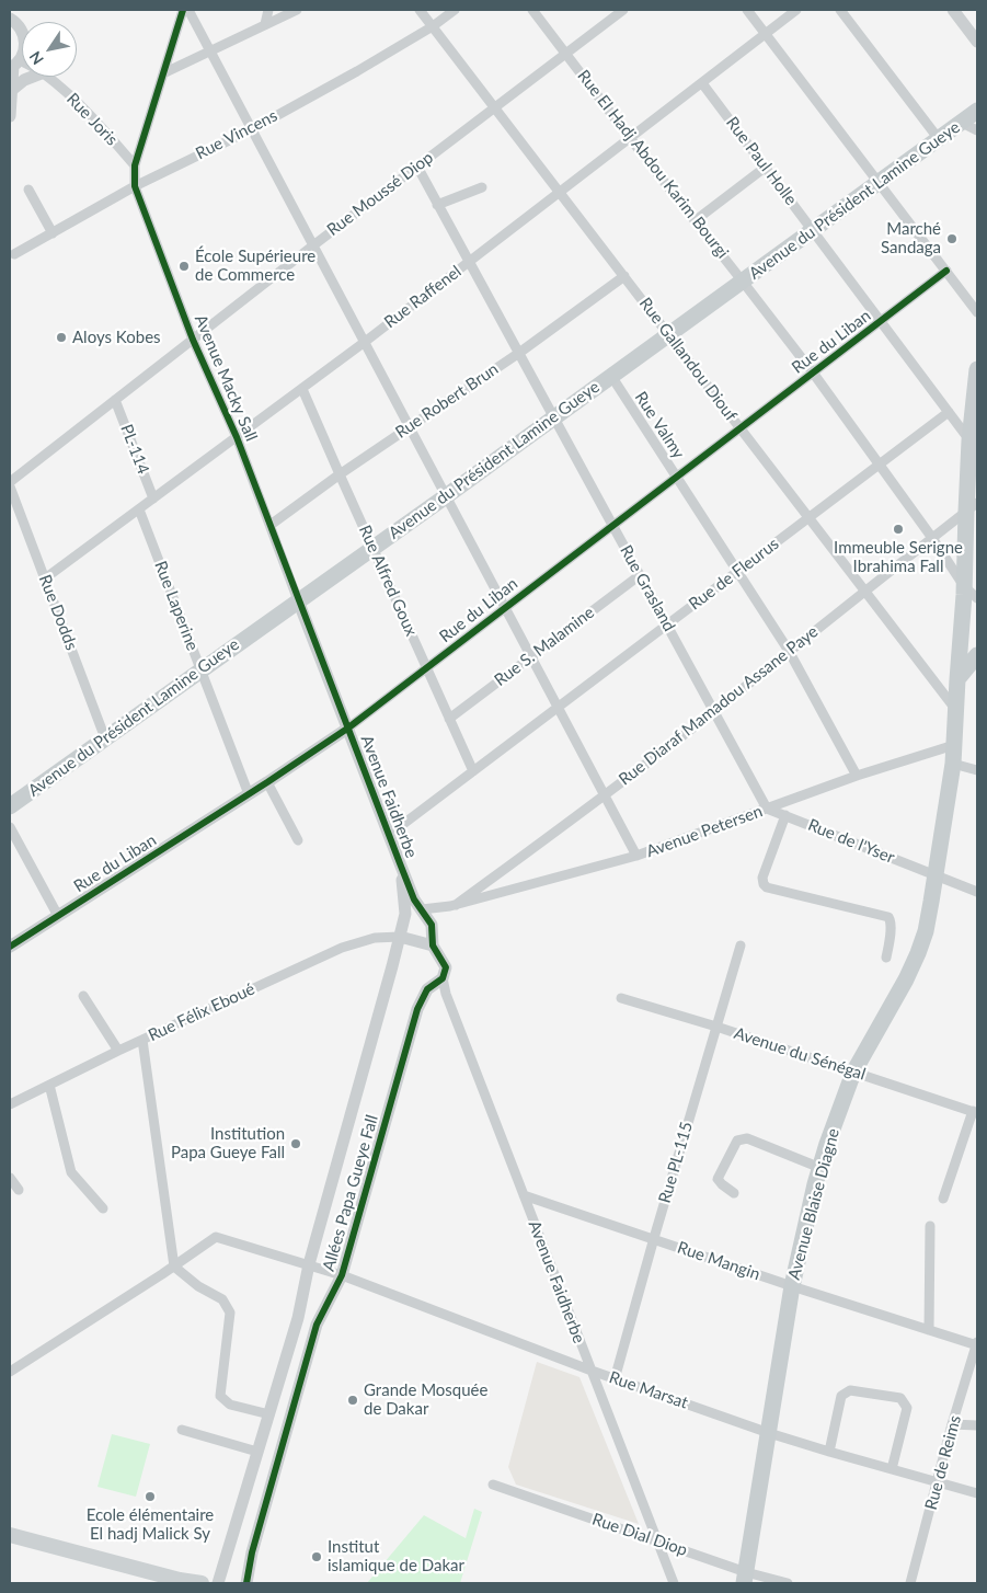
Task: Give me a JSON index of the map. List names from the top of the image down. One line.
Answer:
{"streets":{"main road":["Avenue du Président Lamine Gueye","Avenue Blaise Diagne"],"street":["Rue Joris","Rue Vincens","Rue Paul Holle","Rue El Hadj Abdou Karim Bourgi","Rue Moussé Diop","Rue Raffenel","Rue du Liban","Rue Gallandou Diouf","Avenue Macky Sall","Rue Robert Brun","Rue Valmy","PL-114","Rue de Fleurus","Rue Alfred Goux","Rue Grasland","Rue Laperine","Rue Dodds","Rue S. Malamine","Rue Diaraf Mamadou Assane Paye","Avenue Faidherbe","Avenue Petersen","Rue de l'Yser","Rue Félix Eboué","Avenue du Sénégal","Rue PL-115","Allées Papa Gueye Fall","Rue Mangin","Rue Marsat","Rue de Reims","Rue Dial Diop"]},"crossings":[["Rue Joris","Avenue Macky Sall"],["Rue Vincens","Rue Gallandou Diouf"],["Rue Vincens","Avenue Macky Sall"],["Rue Paul Holle","Avenue du Président Lamine Gueye"],["Rue Paul Holle","Rue Raffenel"],["Rue Paul Holle","Rue du Liban"],["Rue Paul Holle","Rue de Fleurus"],["Rue Paul Holle","Avenue Blaise Diagne"],["Rue El Hadj Abdou Karim Bourgi","Rue Moussé Diop"],["Rue El Hadj Abdou Karim Bourgi","Avenue du Président Lamine Gueye"],["Rue El Hadj Abdou Karim Bourgi","Rue Raffenel"],["Rue El Hadj Abdou Karim Bourgi","Rue du Liban"],["Rue El Hadj Abdou Karim Bourgi","Rue de Fleurus"],["Rue El Hadj Abdou Karim Bourgi","Rue Diaraf Mamadou Assane Paye"],["Rue El Hadj Abdou Karim Bourgi","Avenue Blaise Diagne"],["Rue Moussé Diop","Rue Gallandou Diouf"],["Rue Moussé Diop","Avenue Macky Sall"],["Rue Moussé Diop","PL-114"],["Rue Moussé Diop","Rue Grasland"],["Rue Moussé Diop","Rue Dodds"],["Avenue du Président Lamine Gueye","Rue Gallandou Diouf"],["Avenue du Président Lamine Gueye","Avenue Macky Sall"],["Avenue du Président Lamine Gueye","Rue Valmy"],["Avenue du Président Lamine Gueye","Rue Alfred Goux"],["Avenue du Président Lamine Gueye","Rue Grasland"],["Avenue du Président Lamine Gueye","Rue Laperine"],["Avenue du Président Lamine Gueye","Rue Dodds"],["Avenue du Président Lamine Gueye","Avenue Faidherbe"],["Rue Raffenel","Rue Gallandou Diouf"],["Rue Raffenel","Avenue Macky Sall"],["Rue Raffenel","PL-114"],["Rue Raffenel","Rue Alfred Goux"],["Rue Raffenel","Rue Grasland"],["Rue Raffenel","Rue Laperine"],["Rue Raffenel","Rue Dodds"],["Rue du Liban","Rue Gallandou Diouf"],["Rue du Liban","Rue Valmy"],["Rue du Liban","Rue Alfred Goux"],["Rue du Liban","Rue Grasland"],["Rue du Liban","Rue Laperine"],["Rue du Liban","Avenue Faidherbe"],["Rue Gallandou Diouf","Rue Robert Brun"],["Rue Gallandou Diouf","Rue de Fleurus"],["Rue Gallandou Diouf","Rue Diaraf Mamadou Assane Paye"],["Rue Gallandou Diouf","Avenue Blaise Diagne"],["Avenue Macky Sall","Rue Robert Brun"],["Avenue Macky Sall","Avenue Faidherbe"],["Rue Robert Brun","Rue Alfred Goux"],["Rue Robert Brun","Rue Grasland"],["Rue Valmy","Rue de Fleurus"],["Rue Valmy","Rue Diaraf Mamadou Assane Paye"],["Rue Valmy","Avenue Petersen"],["Rue de Fleurus","Rue Alfred Goux"],["Rue de Fleurus","Rue Grasland"],["Rue de Fleurus","Avenue Faidherbe"],["Rue Alfred Goux","Rue S. Malamine"],["Rue Grasland","Rue S. Malamine"],["Rue Grasland","Rue Diaraf Mamadou Assane Paye"],["Rue Grasland","Avenue Petersen"],["Rue Grasland","Rue de l'Yser"],["Rue Diaraf Mamadou Assane Paye","Avenue Petersen"],["Rue Diaraf Mamadou Assane Paye","Avenue Blaise Diagne"],["Avenue Faidherbe","Avenue Petersen"],["Avenue Faidherbe","Rue Félix Eboué"],["Avenue Faidherbe","Allées Papa Gueye Fall"],["Avenue Faidherbe","Rue Mangin"],["Avenue Faidherbe","Rue Marsat"],["Avenue Faidherbe","Rue Dial Diop"],["Avenue Petersen","Rue de l'Yser"],["Avenue Petersen","Avenue Blaise Diagne"],["Rue de l'Yser","Avenue Blaise Diagne"],["Rue Félix Eboué","Allées Papa Gueye Fall"],["Avenue du Sénégal","Rue PL-115"],["Avenue du Sénégal","Avenue Blaise Diagne"],["Rue PL-115","Rue Mangin"],["Rue PL-115","Rue Marsat"],["Allées Papa Gueye Fall","Rue Marsat"],["Avenue Blaise Diagne","Rue Mangin"],["Avenue Blaise Diagne","Rue Marsat"],["Avenue Blaise Diagne","Rue Dial Diop"],["Rue Mangin","Rue de Reims"],["Rue Marsat","Rue de Reims"]],"places":["Marché Sandaga","École Supérieure de Commerce","Aloys Kobes","Immeuble Serigne Ibrahima Fall","Institution Papa Gueye Fall","Grande Mosquée de Dakar","Ecole élémentaire El hadj Malick Sy","Institut islamique de Dakar"],"north":"bottom left"}
